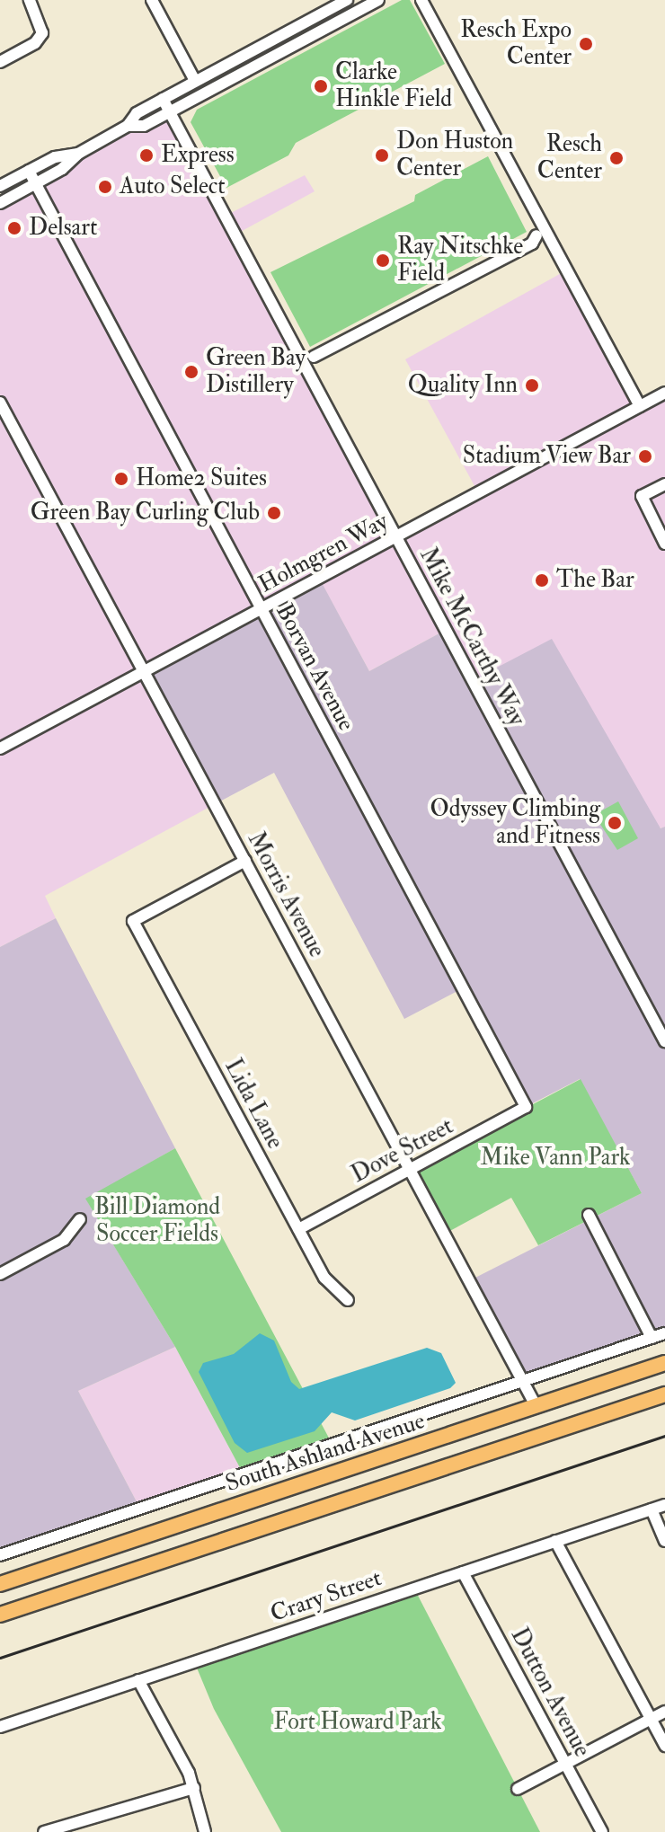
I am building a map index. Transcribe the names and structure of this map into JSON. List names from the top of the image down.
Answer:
{
  "streets": {
    "main road": ["South Ashland Avenue"],
    "street": [
      "Holmgren Way",
      "Mike McCarthy Way",
      "Borvan Avenue",
      "Morris Avenue",
      "Lida Lane",
      "Dove Street",
      "Crary Street",
      "Dutton Avenue"
    ]
  },
  "crossings": [
    ["Holmgren Way", "Mike McCarthy Way"],
    ["Holmgren Way", "Borvan Avenue"],
    ["Holmgren Way", "Morris Avenue"],
    ["Borvan Avenue", "Dove Street"],
    ["Morris Avenue", "Lida Lane"],
    ["Morris Avenue", "Dove Street"],
    ["Morris Avenue", "South Ashland Avenue"],
    ["Lida Lane", "Dove Street"],
    ["Crary Street", "Dutton Avenue"]
  ],
  "parks": ["Mike Vann Park", "Bill Diamond Soccer Fields", "Fort Howard Park"],
  "places": [
    "Resch Expo Center",
    "Clarke Hinkle Field",
    "Express",
    "Don Huston Center",
    "Resch Center",
    "Auto Select",
    "Delsart",
    "Ray Nitschke Field",
    "Green Bay Distillery",
    "Quality Inn",
    "Stadium View Bar",
    "Home2 Suites",
    "Green Bay Curling Club",
    "The Bar",
    "Odyssey Climbing and Fitness"
  ]
}
